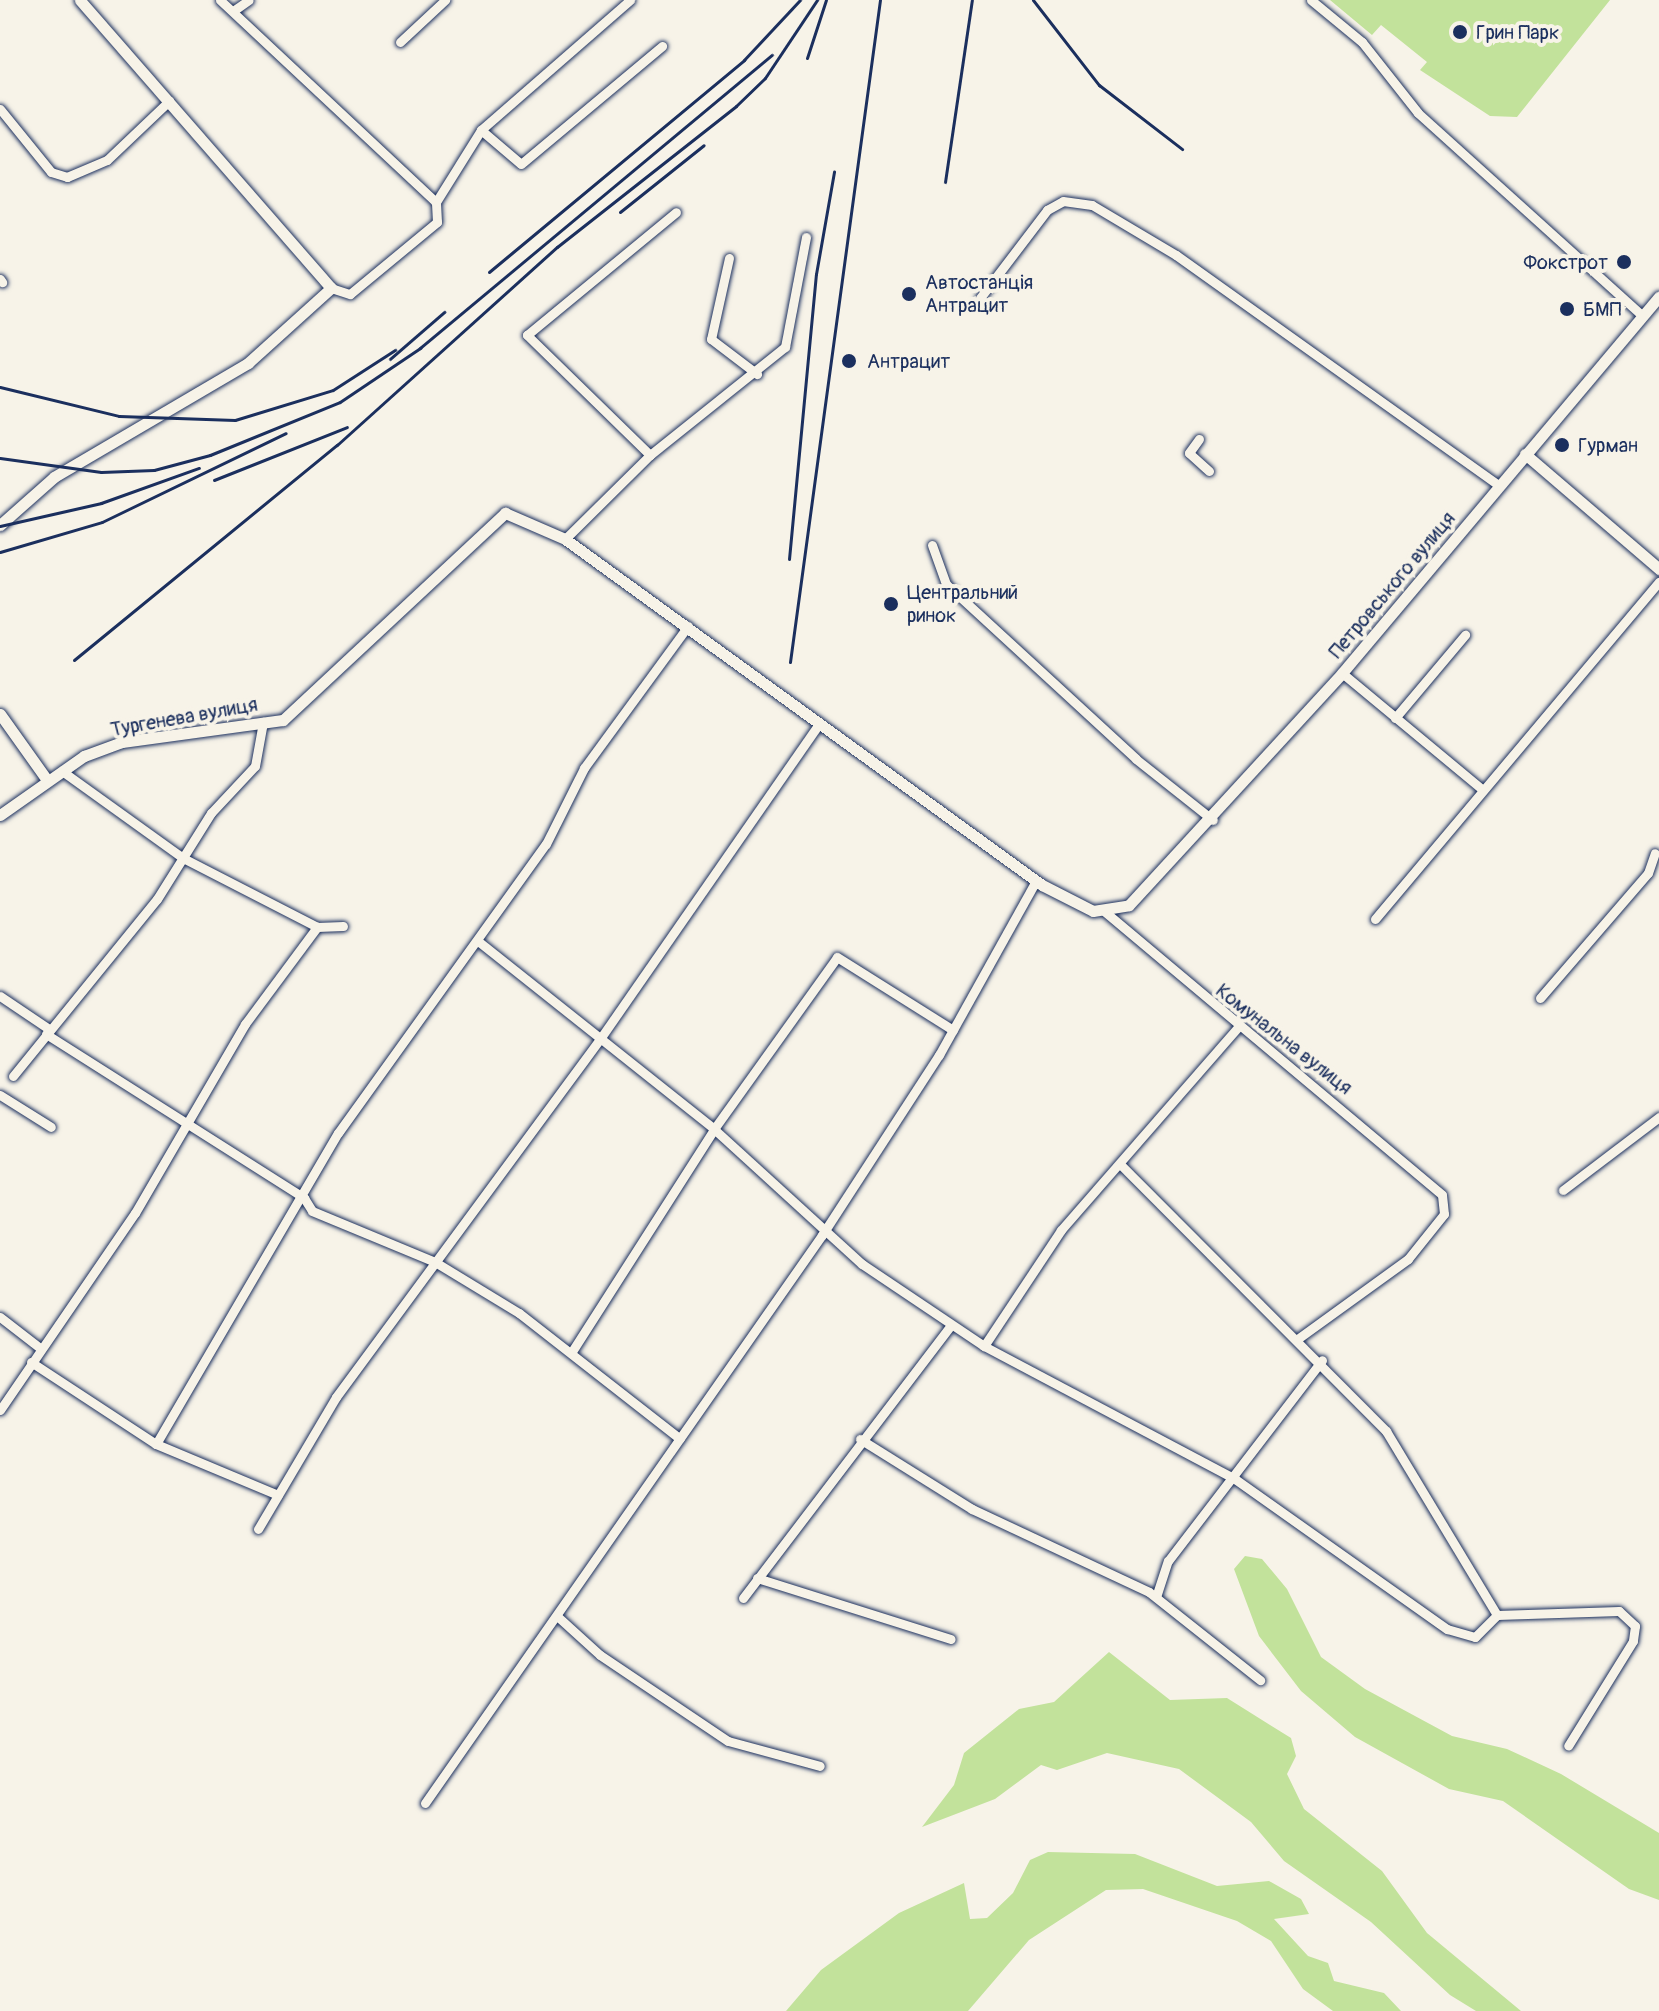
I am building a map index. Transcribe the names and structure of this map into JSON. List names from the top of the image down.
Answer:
{
  "streets": {
    "street": ["Петровського вулиця", "Тургенева вулиця", "Комунальна вулиця"]
  },
  "crossings": [
    ["Петровського вулиця", "Комунальна вулиця"]
  ],
  "places": [
    "Грин Парк",
    "Фокстрот",
    "Автостанція Антрацит",
    "БМП",
    "Антрацит",
    "Гурман",
    "Центральний ринок"
  ]
}
